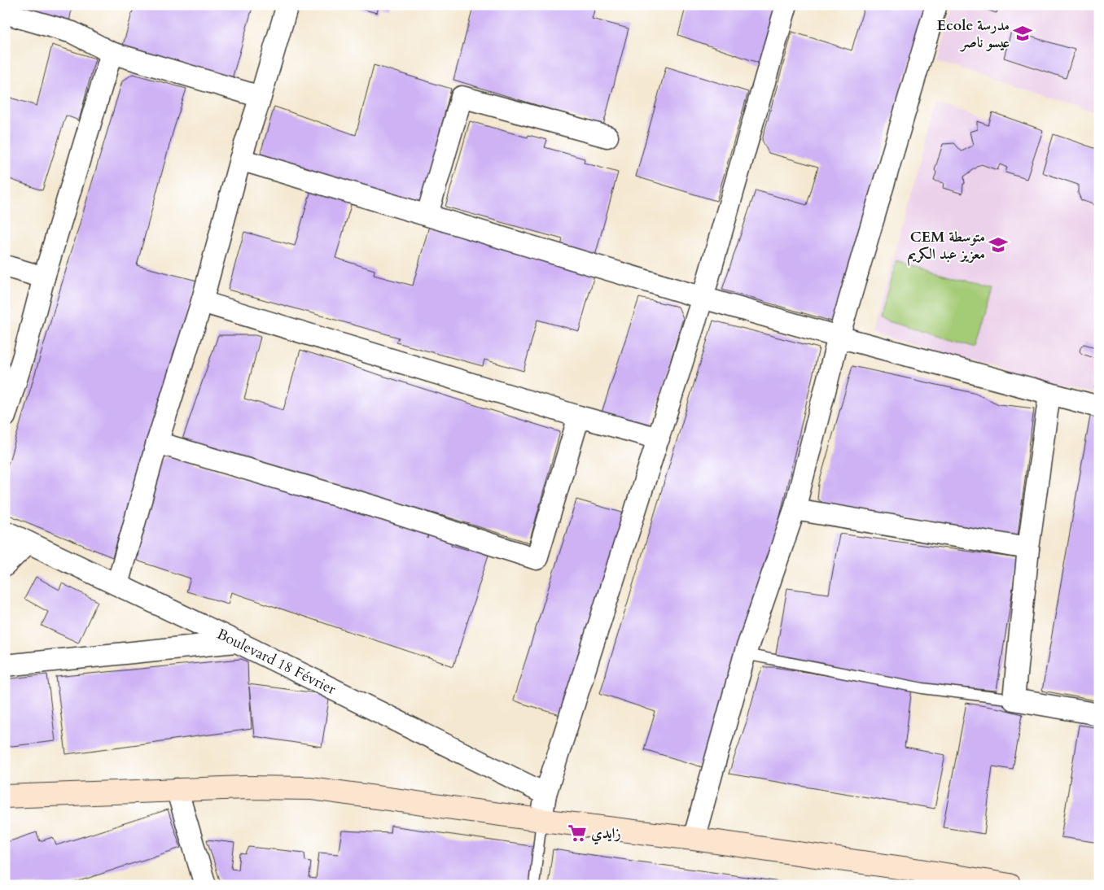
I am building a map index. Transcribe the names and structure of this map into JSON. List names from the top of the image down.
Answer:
{
  "streets": {
    "street": ["Boulevard 18 Février"]
  },
  "places": {
    "school or university": ["Ecole مدرسة عيسو ناصر", "CEM متوسطة معزيز عبد الكريم"],
    "supermarket": ["زايدي"]
  }
}
